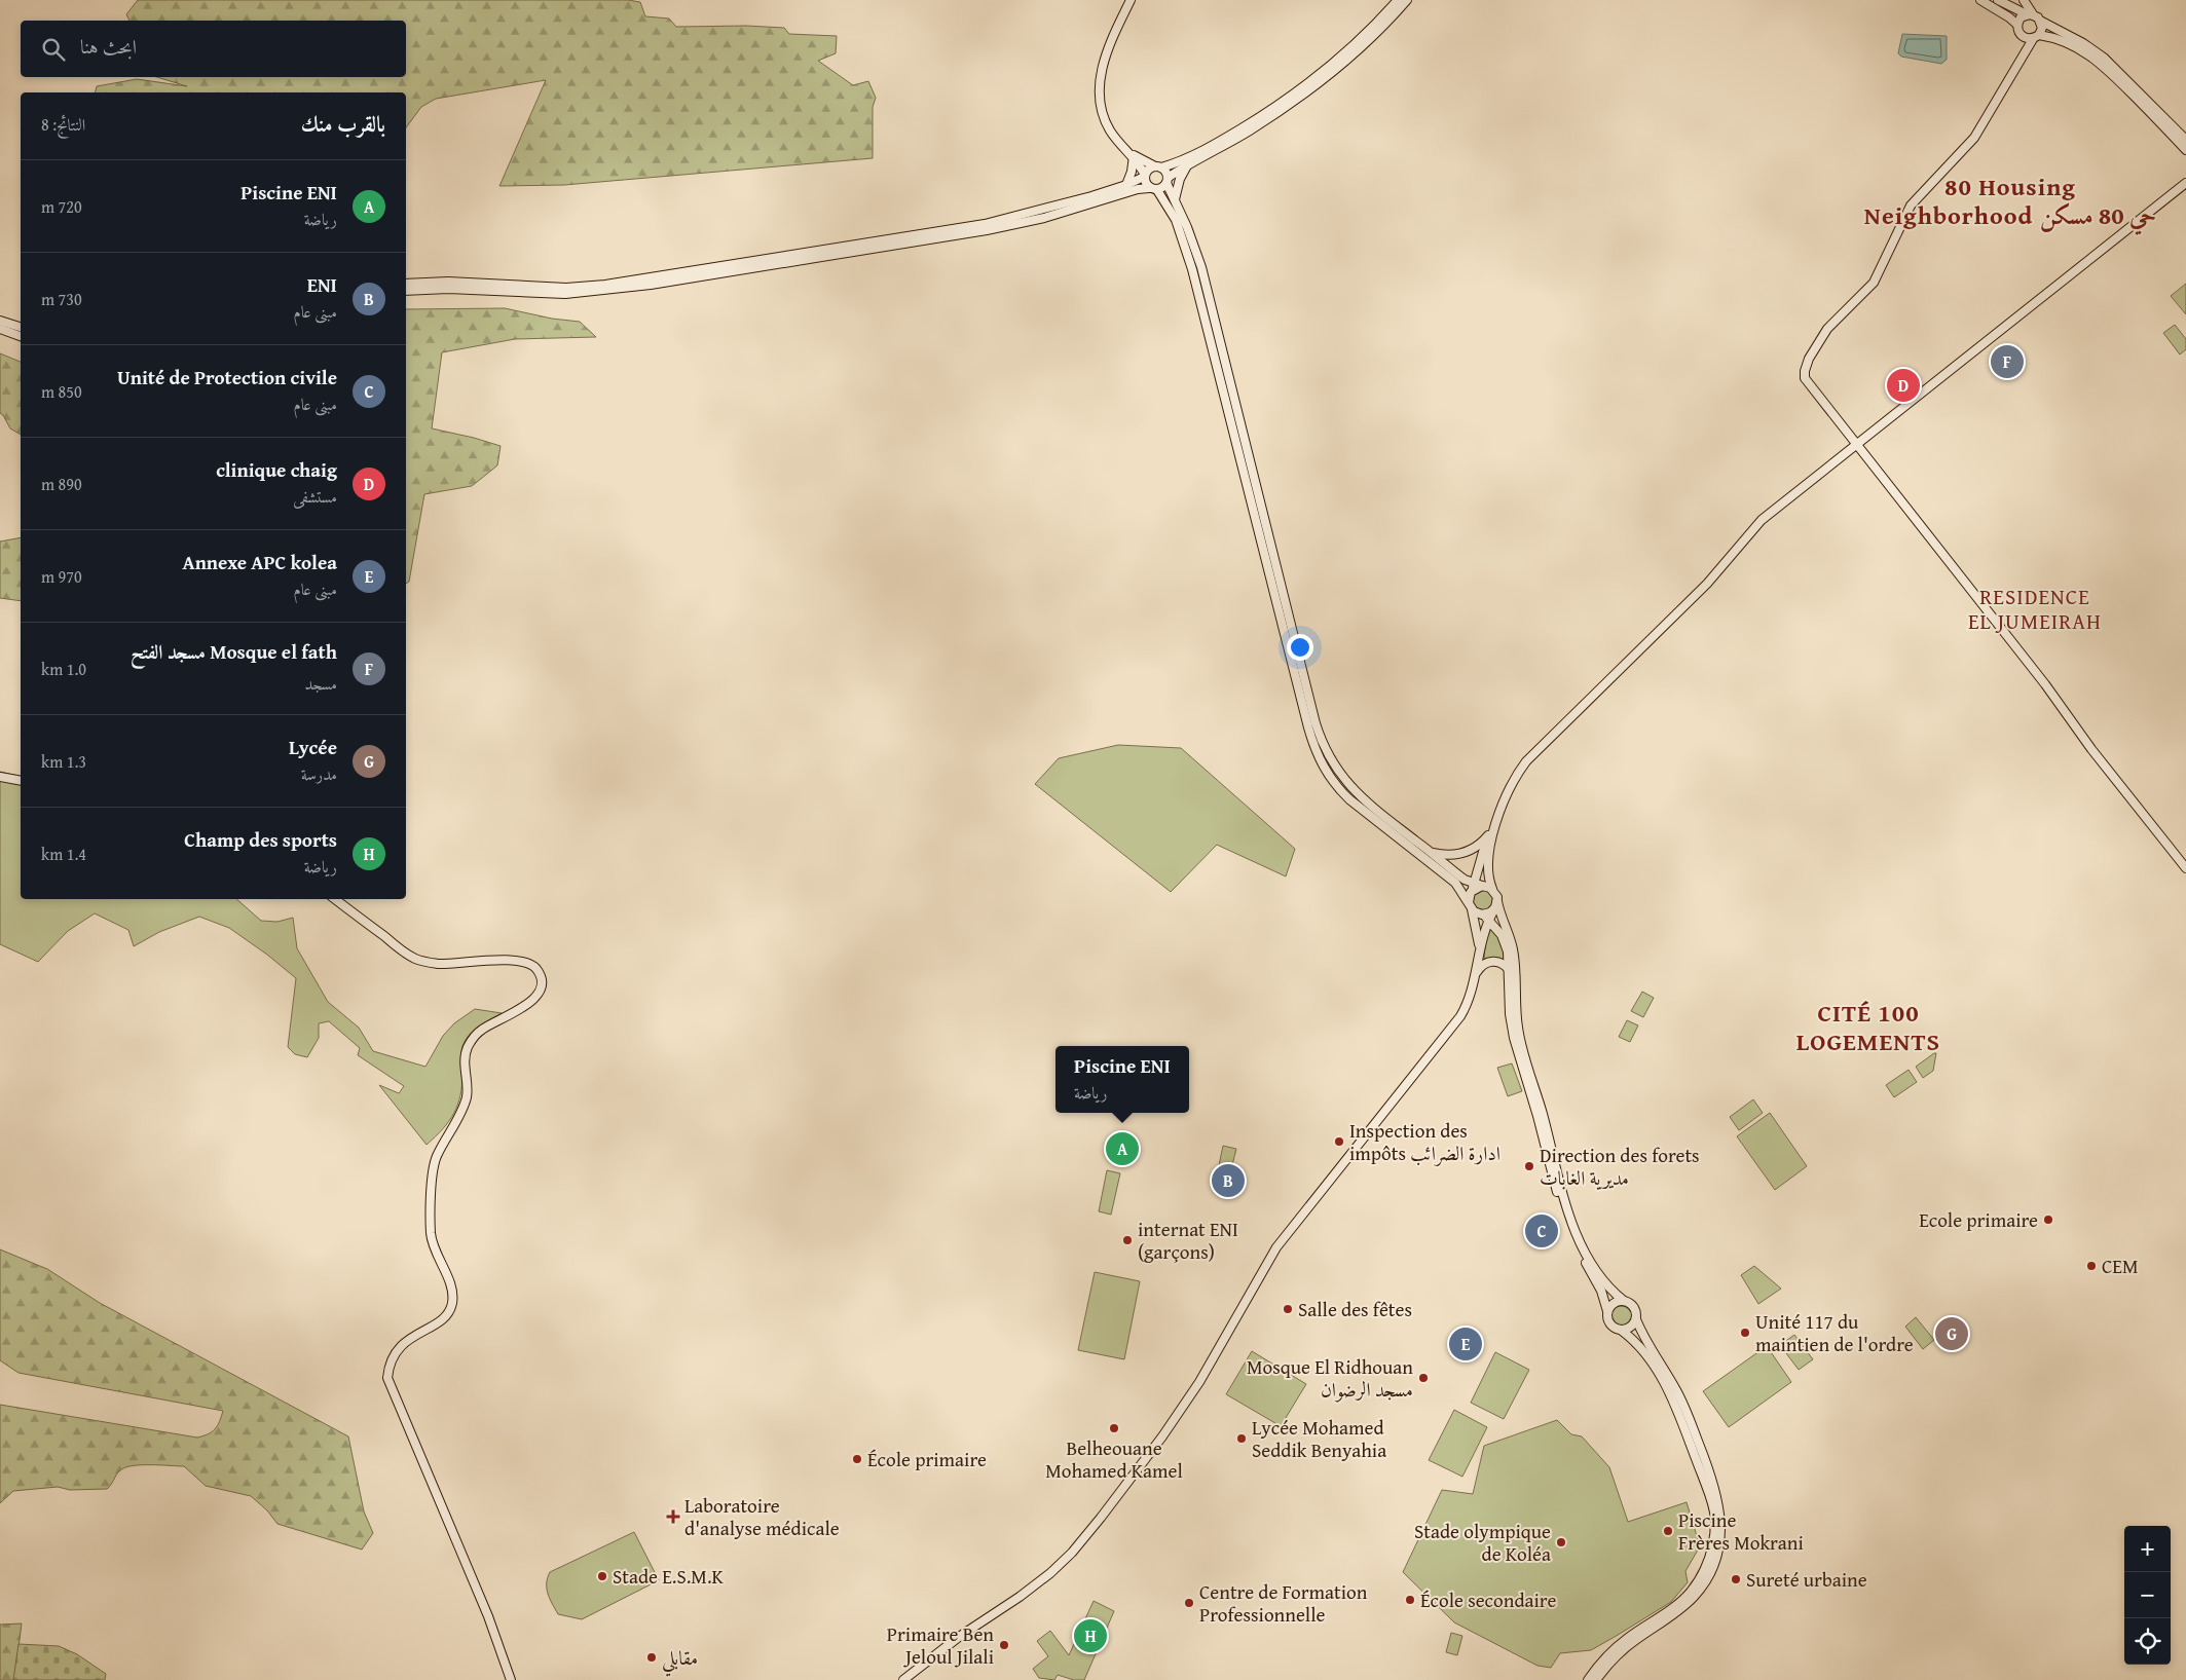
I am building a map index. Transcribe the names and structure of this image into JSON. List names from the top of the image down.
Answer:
{
  "districts": ["80 Housing Neighborhood حي 80 مسكن", "RESIDENCE EL JUMEIRAH", "CITÉ 100 LOGEMENTS"],
  "places": {
    "other": [
      "Inspection des impôts ادارة الضرائب",
      "Direction des forets مديرية الغابات",
      "Ecole primaire",
      "internat ENI (garçons)",
      "CEM",
      "Salle des fêtes",
      "Unité 117 du maintien de l'ordre",
      "Mosque El Ridhouan مسجد الرضوان",
      "Belheouane Mohamed Kamel",
      "Lycée Mohamed Seddik Benyahia",
      "École primaire",
      "Piscine Frères Mokrani",
      "Stade olympique de Koléa",
      "Stade E.S.M.K",
      "Sureté urbaine",
      "École secondaire",
      "Centre de Formation Professionnelle",
      "Primaire Ben Jeloul Jilali",
      "مقابلي"
    ],
    "health": ["Laboratoire d'analyse médicale"]
  },
  "page": {
    "search": "ابحث هنا",
    "heading": ["بالقرب منك", "النتائج: 8"],
    "list": [
      {
        "mark": "A",
        "name": "Piscine ENI",
        "note": "رياضة",
        "value": "720 m"
      },
      {
        "mark": "B",
        "name": "ENI",
        "note": "مبنى عام",
        "value": "730 m"
      },
      {
        "mark": "C",
        "name": "Unité de Protection civile",
        "note": "مبنى عام",
        "value": "850 m"
      },
      {
        "mark": "D",
        "name": "clinique chaig",
        "note": "مستشفى",
        "value": "890 m"
      },
      {
        "mark": "E",
        "name": "Annexe APC kolea",
        "note": "مبنى عام",
        "value": "970 m"
      },
      {
        "mark": "F",
        "name": "Mosque el fath مسجد الفتح",
        "note": "مسجد",
        "value": "1.0 km"
      },
      {
        "mark": "G",
        "name": "Lycée",
        "note": "مدرسة",
        "value": "1.3 km"
      },
      {
        "mark": "H",
        "name": "Champ des sports",
        "note": "رياضة",
        "value": "1.4 km"
      }
    ],
    "pins": [
      "F",
      "D",
      "A",
      "B",
      "C",
      "G",
      "E",
      "H"
    ],
    "popup": ["Piscine ENI", "رياضة"],
    "map_buttons": ["+", "−"]
  }
}
